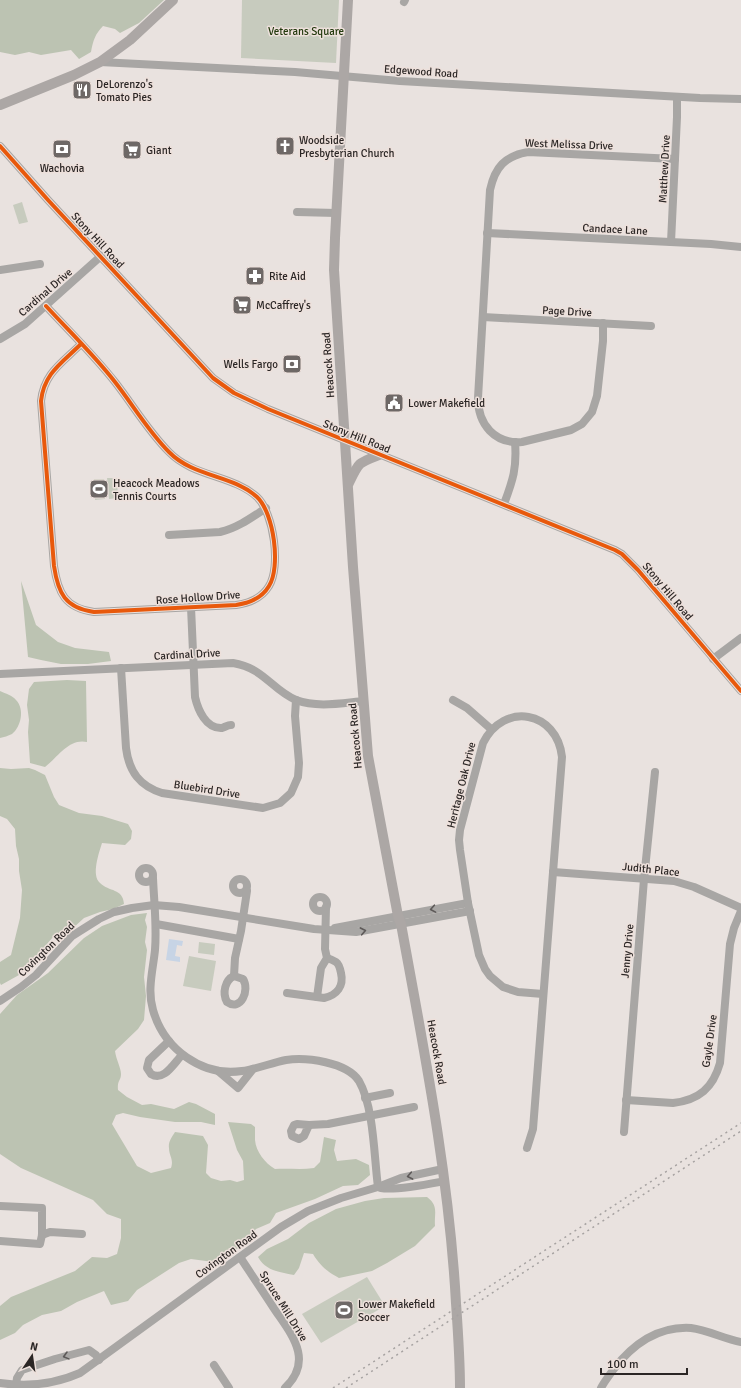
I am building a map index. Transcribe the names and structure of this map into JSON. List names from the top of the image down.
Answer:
{
  "streets": {
    "main road": ["Heacock Road"],
    "street": [
      "Edgewood Road",
      "West Melissa Drive",
      "Matthew Drive",
      "Candace Lane",
      "Stony Hill Road",
      "Cardinal Drive",
      "Page Drive",
      "Rose Hollow Drive",
      "Heritage Oak Drive",
      "Bluebird Drive",
      "Judith Place",
      "Covington Road",
      "Jenny Drive",
      "Gayle Drive",
      "Spruce Mill Drive"
    ]
  },
  "crossings": [
    ["Edgewood Road", "Matthew Drive"],
    ["Edgewood Road", "Heacock Road"],
    ["West Melissa Drive", "Matthew Drive"],
    ["West Melissa Drive", "Candace Lane"],
    ["West Melissa Drive", "Page Drive"],
    ["Matthew Drive", "Candace Lane"],
    ["Stony Hill Road", "Cardinal Drive"],
    ["Stony Hill Road", "Heacock Road"],
    ["Cardinal Drive", "Heacock Road"],
    ["Cardinal Drive", "Rose Hollow Drive"],
    ["Cardinal Drive", "Bluebird Drive"],
    ["Heacock Road", "Covington Road"],
    ["Heritage Oak Drive", "Judith Place"],
    ["Heritage Oak Drive", "Covington Road"],
    ["Judith Place", "Jenny Drive"],
    ["Judith Place", "Gayle Drive"],
    ["Covington Road", "Spruce Mill Drive"],
    ["Jenny Drive", "Gayle Drive"]
  ],
  "parks": ["Veterans Square"],
  "places": {
    "restaurant": ["DeLorenzo's Tomato Pies"],
    "church": ["Woodside Presbyterian Church"],
    "bank": ["Wachovia", "Wells Fargo"],
    "supermarket": ["Giant", "McCaffrey's"],
    "pharmacy": ["Rite Aid"],
    "public building": ["Lower Makefield"],
    "sports": ["Heacock Meadows Tennis Courts", "Lower Makefield Soccer"]
  },
  "scale_bar": "100 m",
  "north": "top"
}
